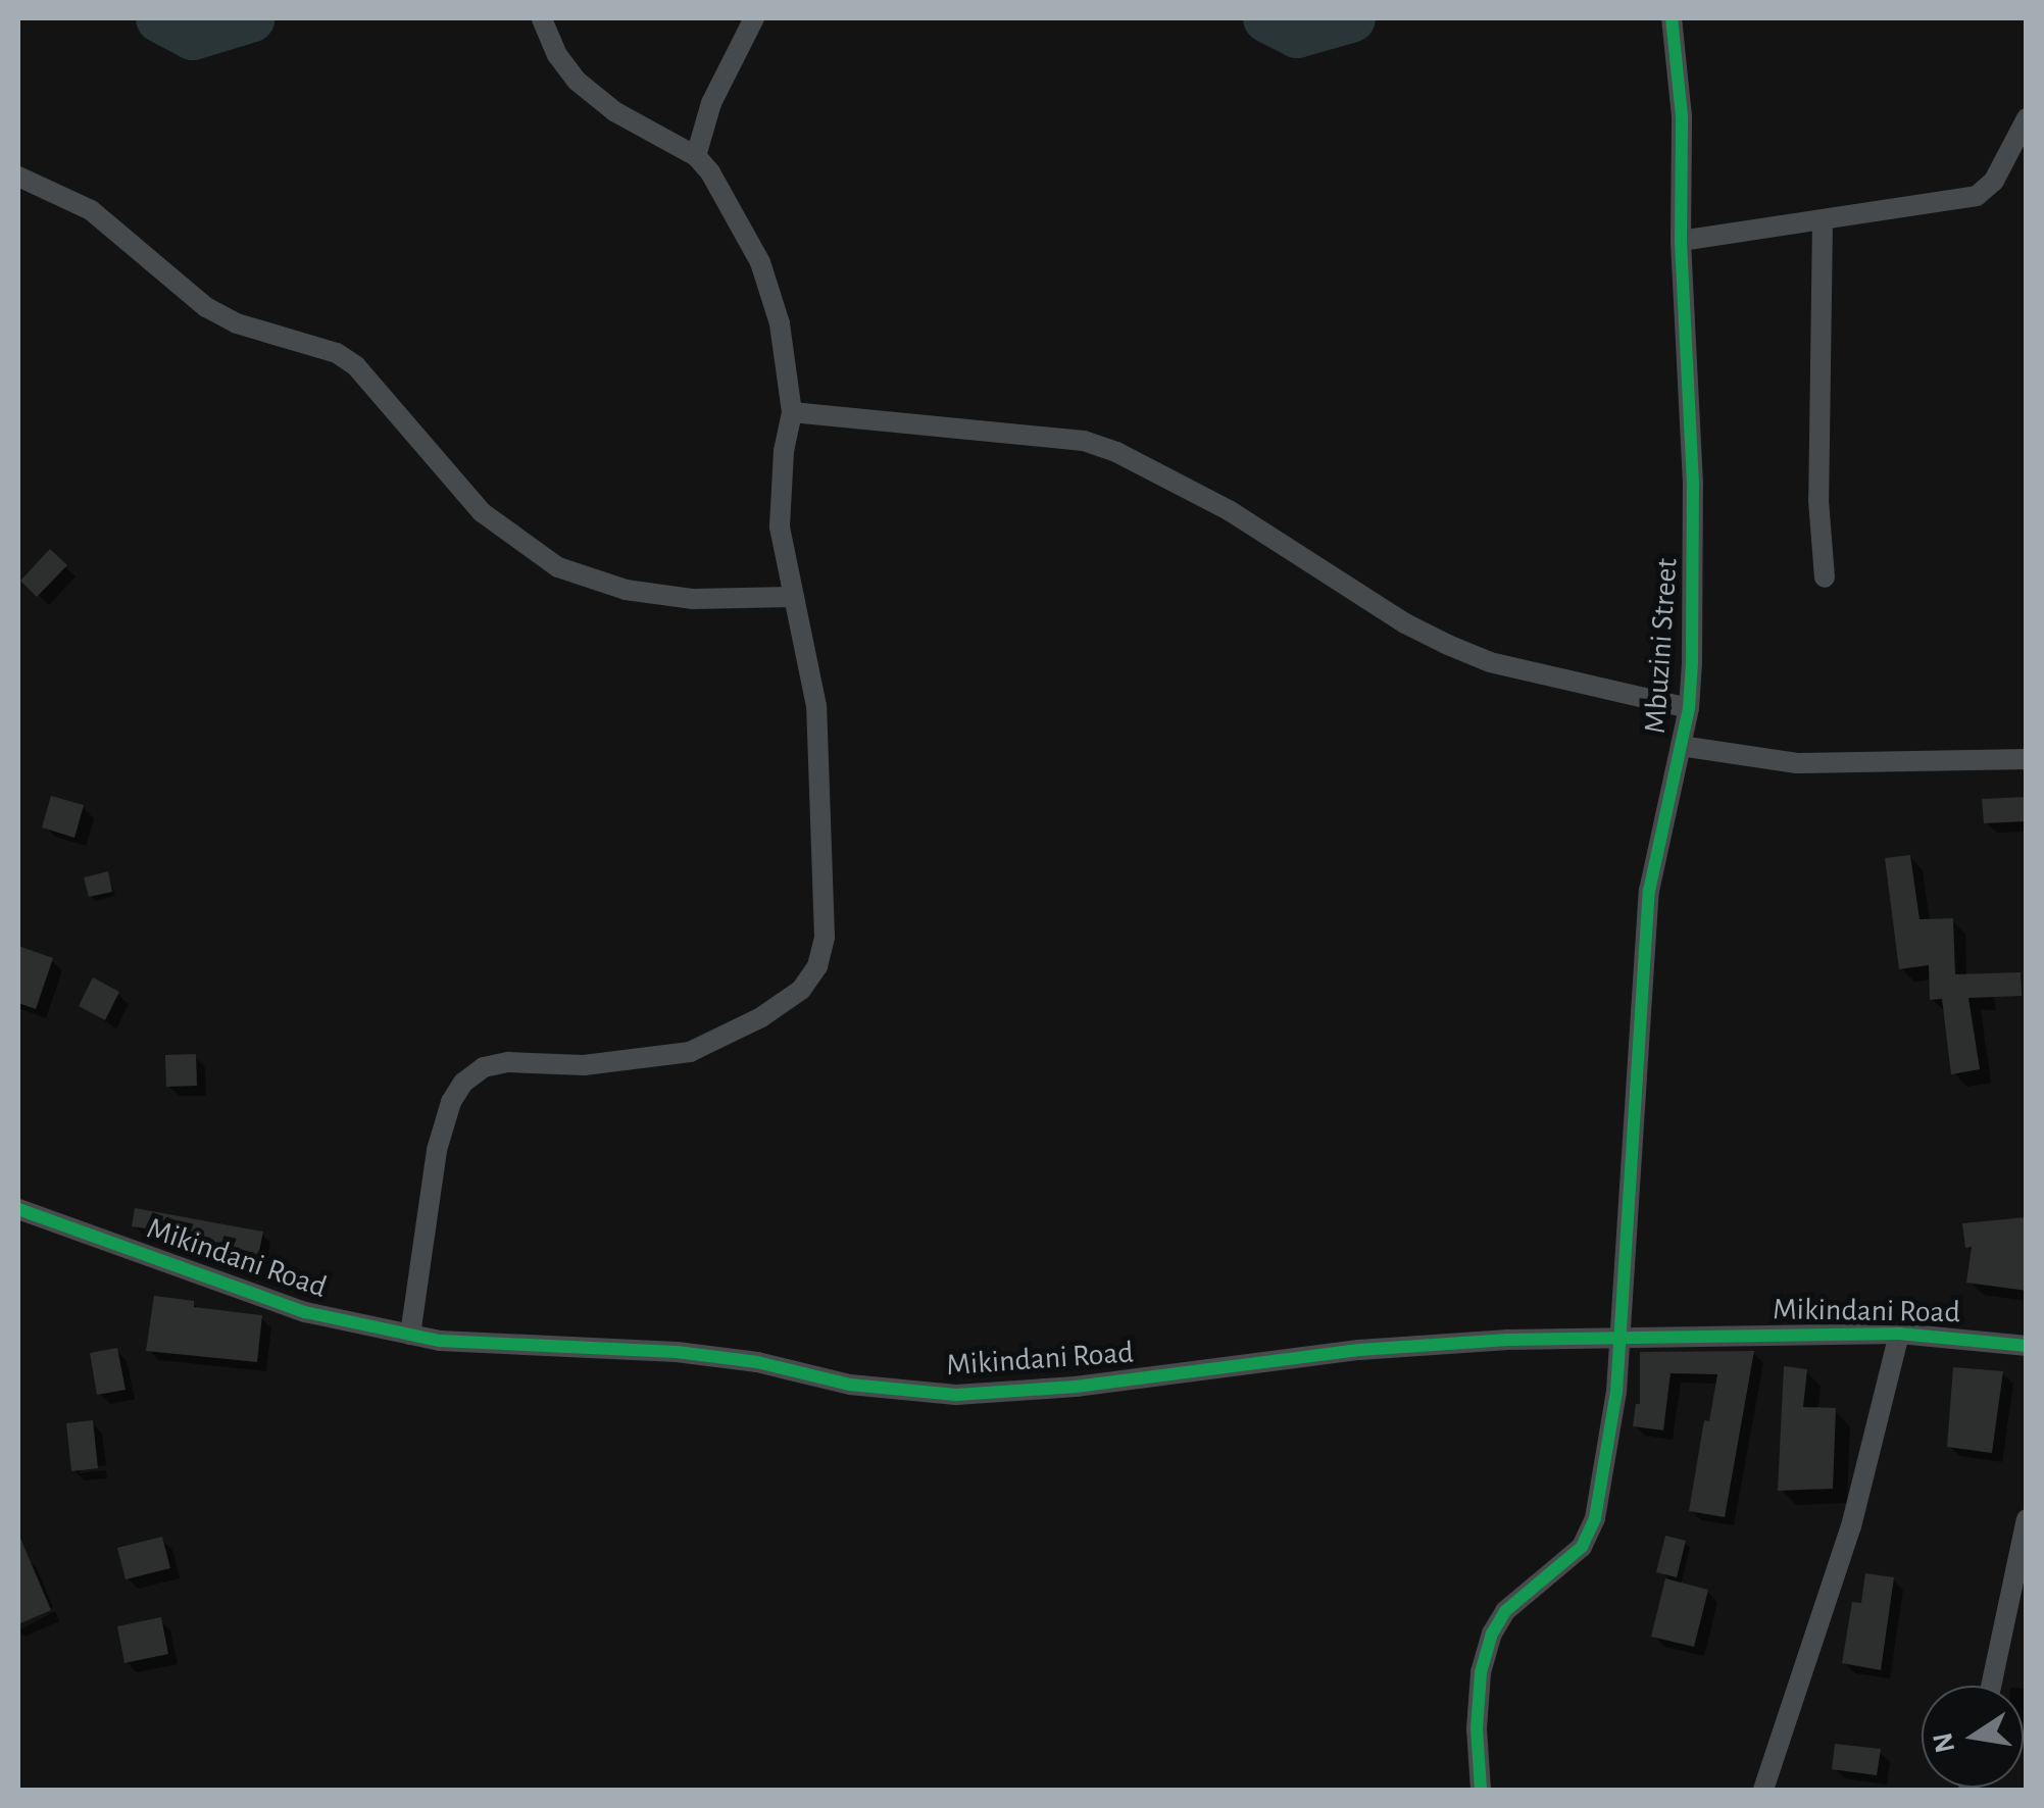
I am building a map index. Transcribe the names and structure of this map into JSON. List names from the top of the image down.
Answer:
{
  "streets": {
    "street": ["Mbuzini Street", "Mikindani Road"]
  },
  "crossings": [
    ["Mbuzini Street", "Mikindani Road"]
  ],
  "north": "left"
}
